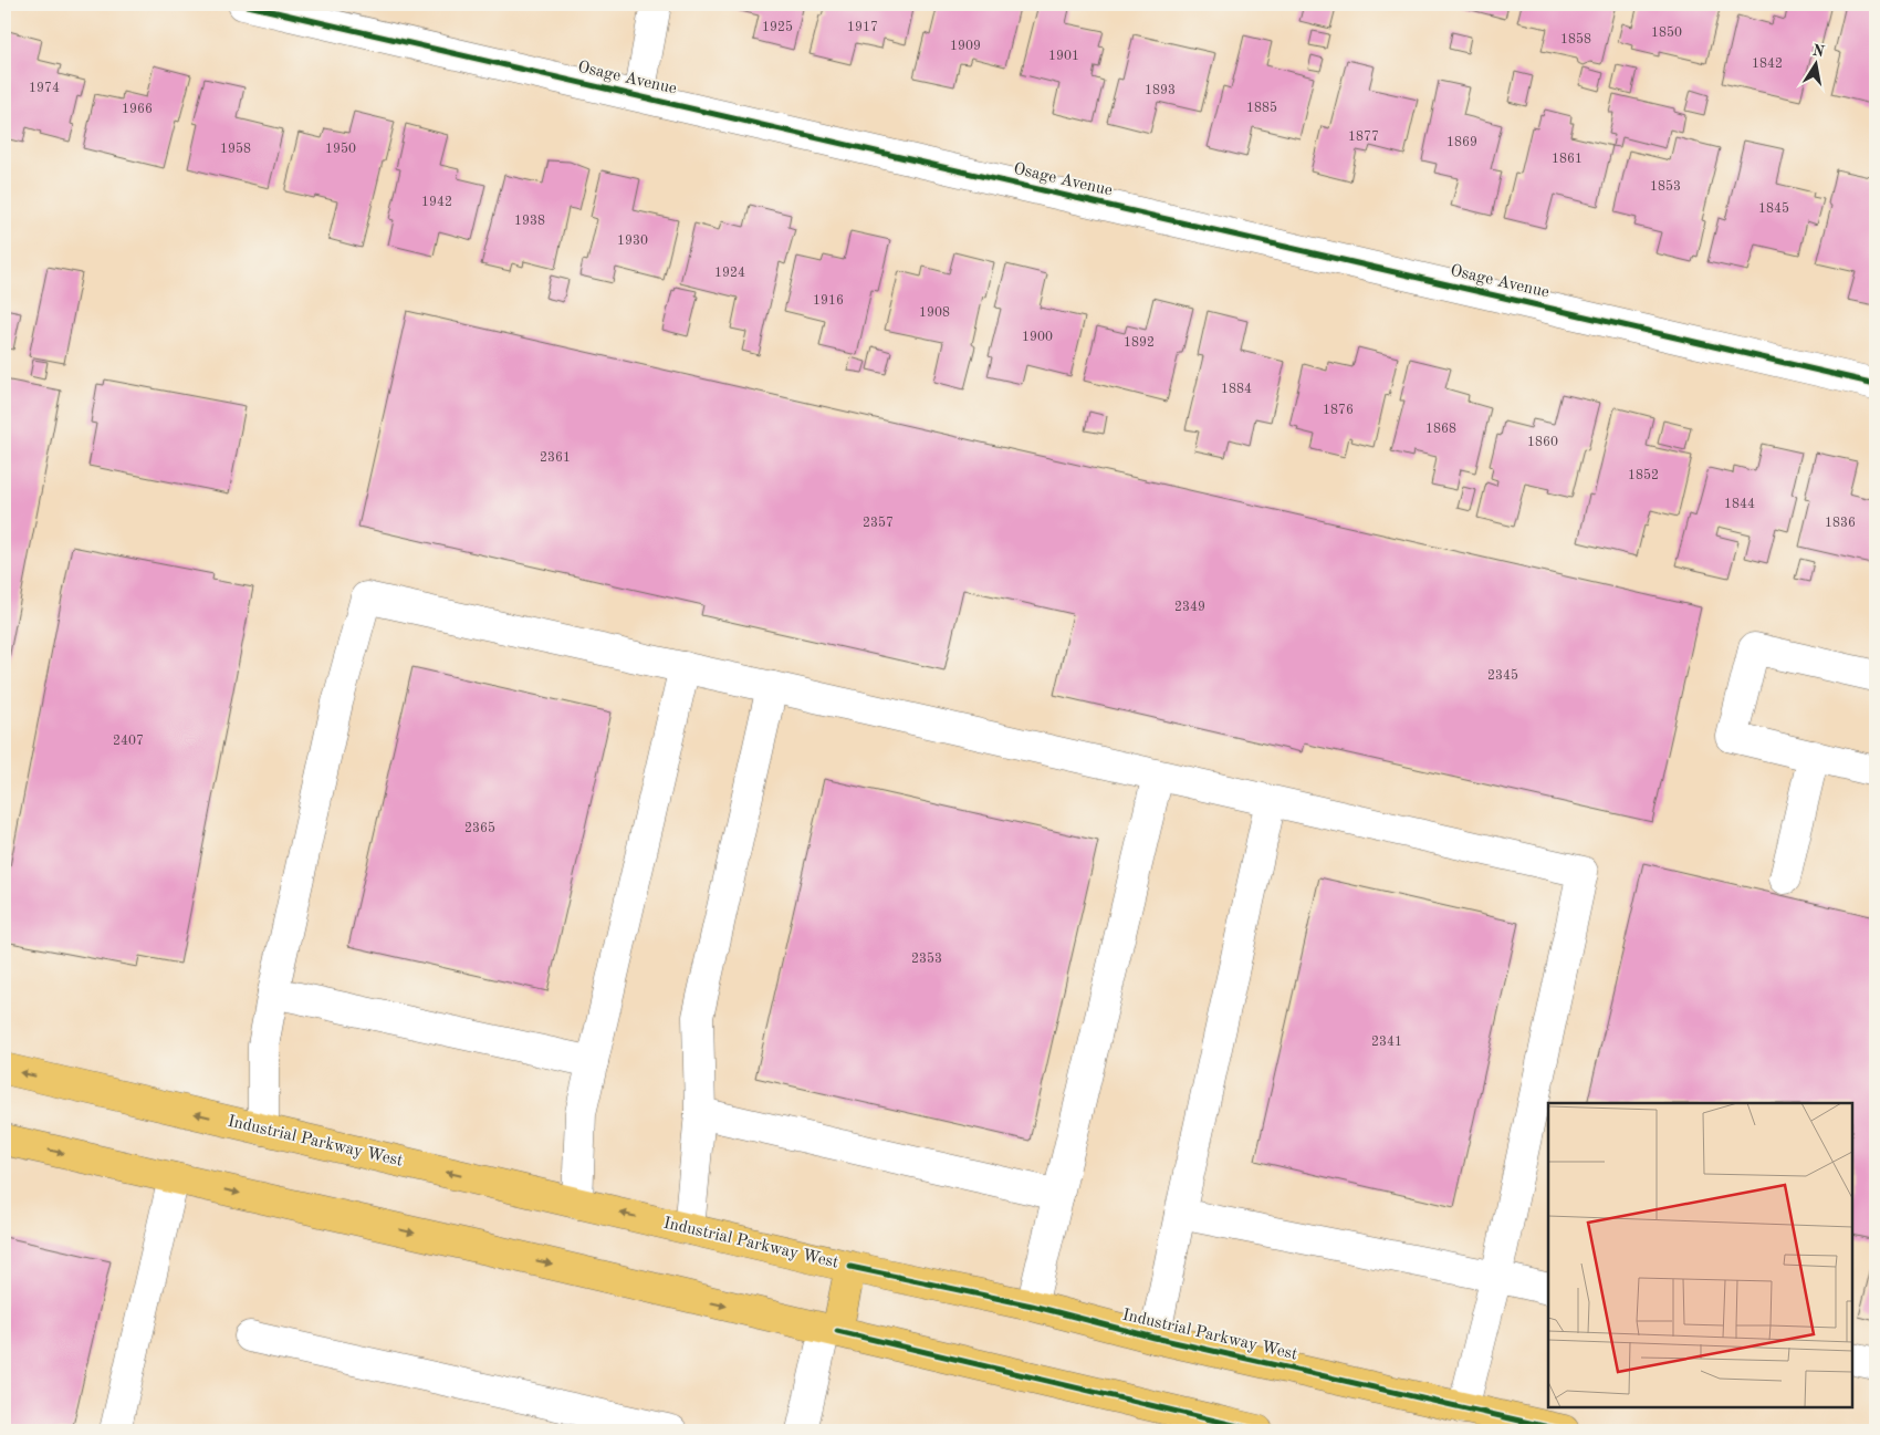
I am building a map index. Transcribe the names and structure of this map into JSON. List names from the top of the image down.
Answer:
{
  "streets": {
    "main road": ["Industrial Parkway West"],
    "street": ["Osage Avenue"]
  },
  "house_numbers": [
    "1925",
    "1917",
    "1850",
    "1858",
    "1909",
    "1901",
    "1842",
    "1974",
    "1893",
    "1885",
    "1966",
    "1877",
    "1869",
    "1958",
    "1950",
    "1861",
    "1853",
    "1942",
    "1845",
    "1938",
    "1930",
    "1924",
    "1916",
    "1908",
    "1900",
    "1892",
    "1884",
    "1876",
    "1868",
    "1860",
    "2361",
    "1852",
    "1844",
    "2357",
    "1836",
    "2349",
    "2345",
    "2407",
    "2365",
    "2353",
    "2341"
  ],
  "north": "top"
}
